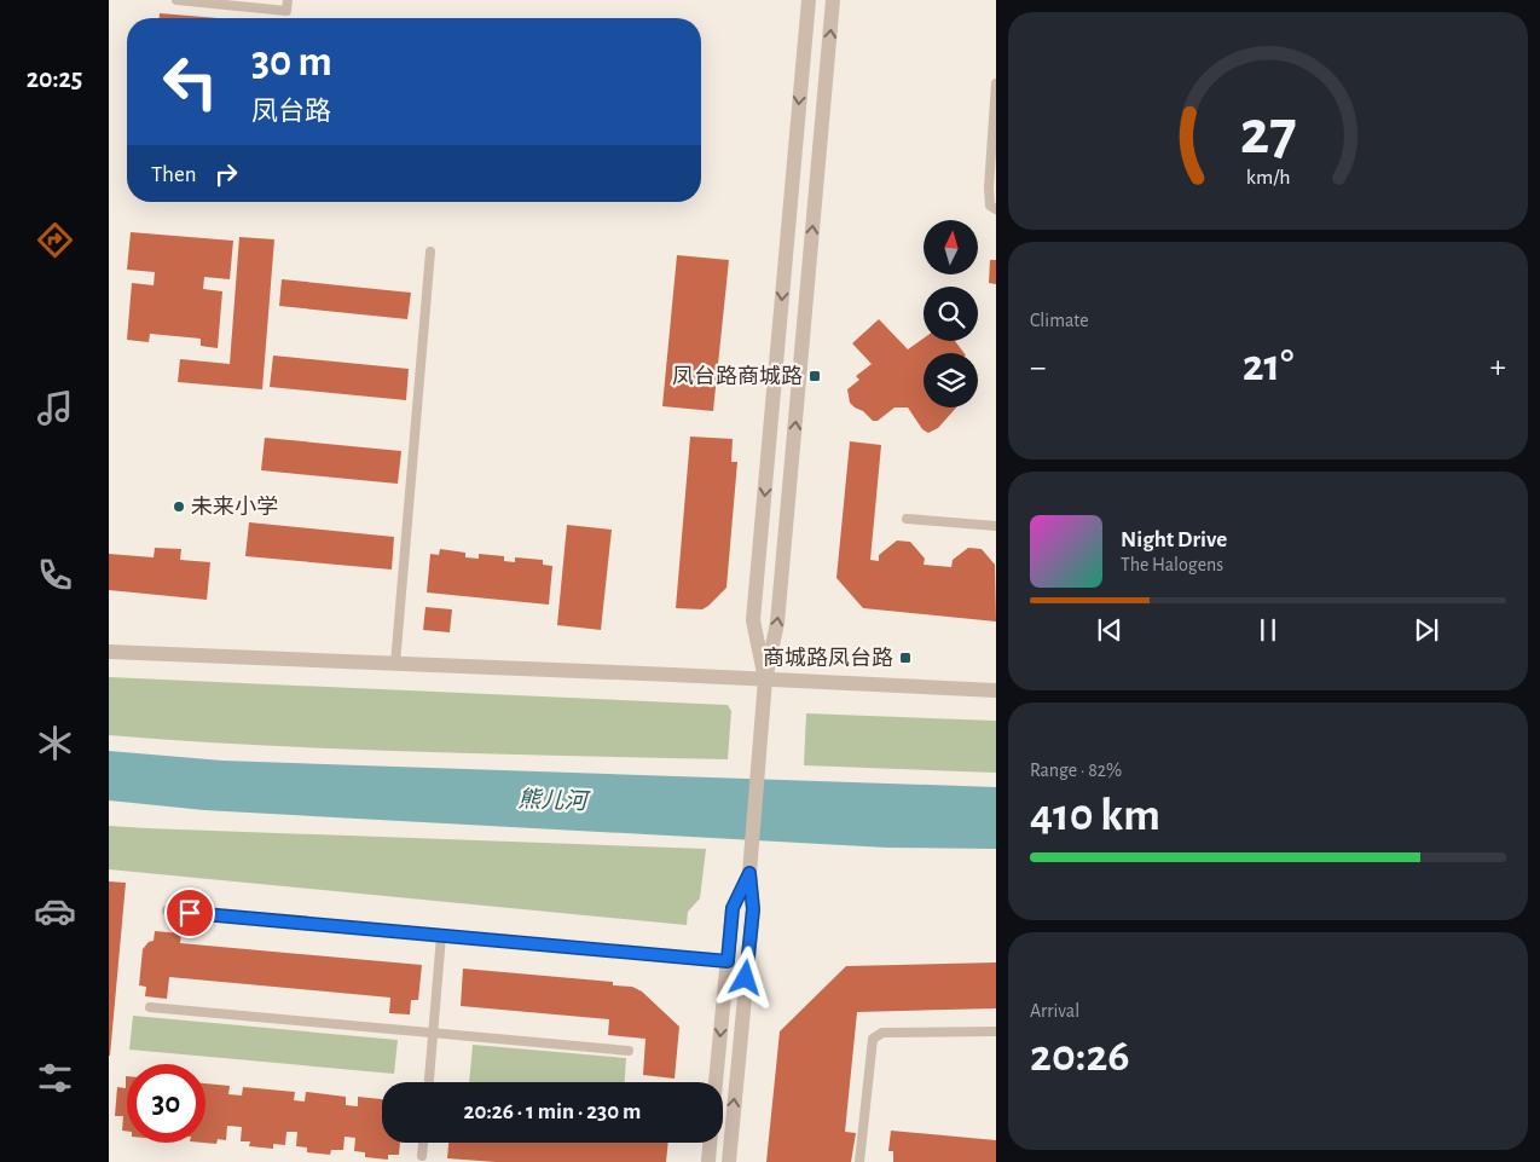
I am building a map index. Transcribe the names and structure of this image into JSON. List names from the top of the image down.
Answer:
{
  "water": ["熊儿河"],
  "places": {
    "transit": ["凤台路商城路", "商城路凤台路"],
    "other": ["未来小学"]
  },
  "north": "top",
  "page": {
    "tabs": "20:25",
    "turn": ["30 m", "凤台路"],
    "then": "Then",
    "tile": [
      "Climate",
      ["Range · 82%", "410 km"],
      ["Arrival", "20:26"]
    ],
    "heat": ["−", "21°", "+"],
    "song": ["Night Drive", "The Halogens"],
    "limit": "30",
    "trip": "20:26 · 1 min · 230 m",
    "gauge": ["27", "km/h"]
  }
}
